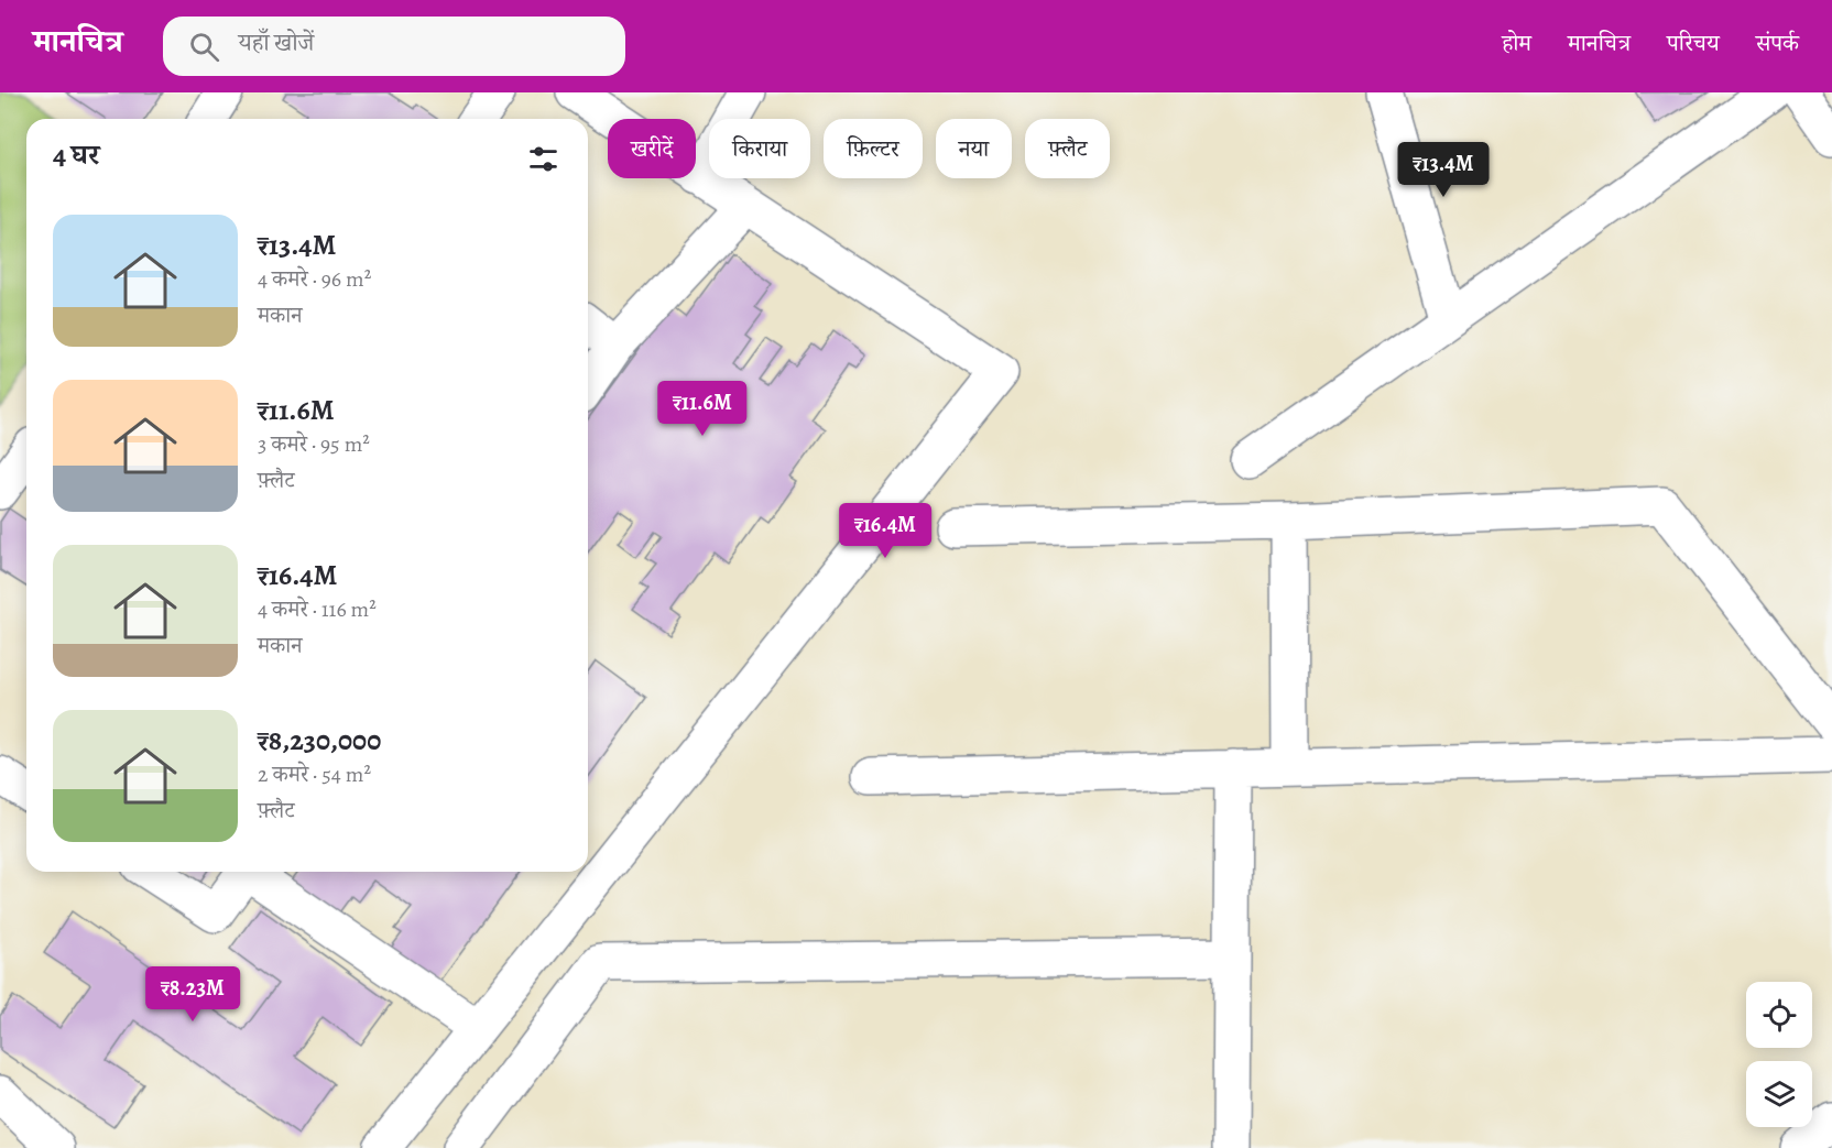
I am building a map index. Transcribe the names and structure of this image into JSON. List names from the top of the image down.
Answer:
{
  "page": {
    "header": "मानचित्र",
    "search": "यहाँ खोजें",
    "nav": [
      "होम",
      "मानचित्र",
      "परिचय",
      "संपर्क"
    ],
    "chip": [
      "खरीदें",
      "किराया",
      "फ़िल्टर",
      "नया",
      "फ़्लैट"
    ],
    "heading": "4 घर",
    "price": [
      "₹13.4M",
      "₹11.6M",
      "₹16.4M",
      "₹8.23M"
    ],
    "list": [
      {
        "name": "₹13.4M",
        "note": "4 कमरे · 96 m² · मकान"
      },
      {
        "name": "₹11.6M",
        "note": "3 कमरे · 95 m² · फ़्लैट"
      },
      {
        "name": "₹16.4M",
        "note": "4 कमरे · 116 m² · मकान"
      },
      {
        "name": "₹8,230,000",
        "note": "2 कमरे · 54 m² · फ़्लैट"
      }
    ]
  }
}
